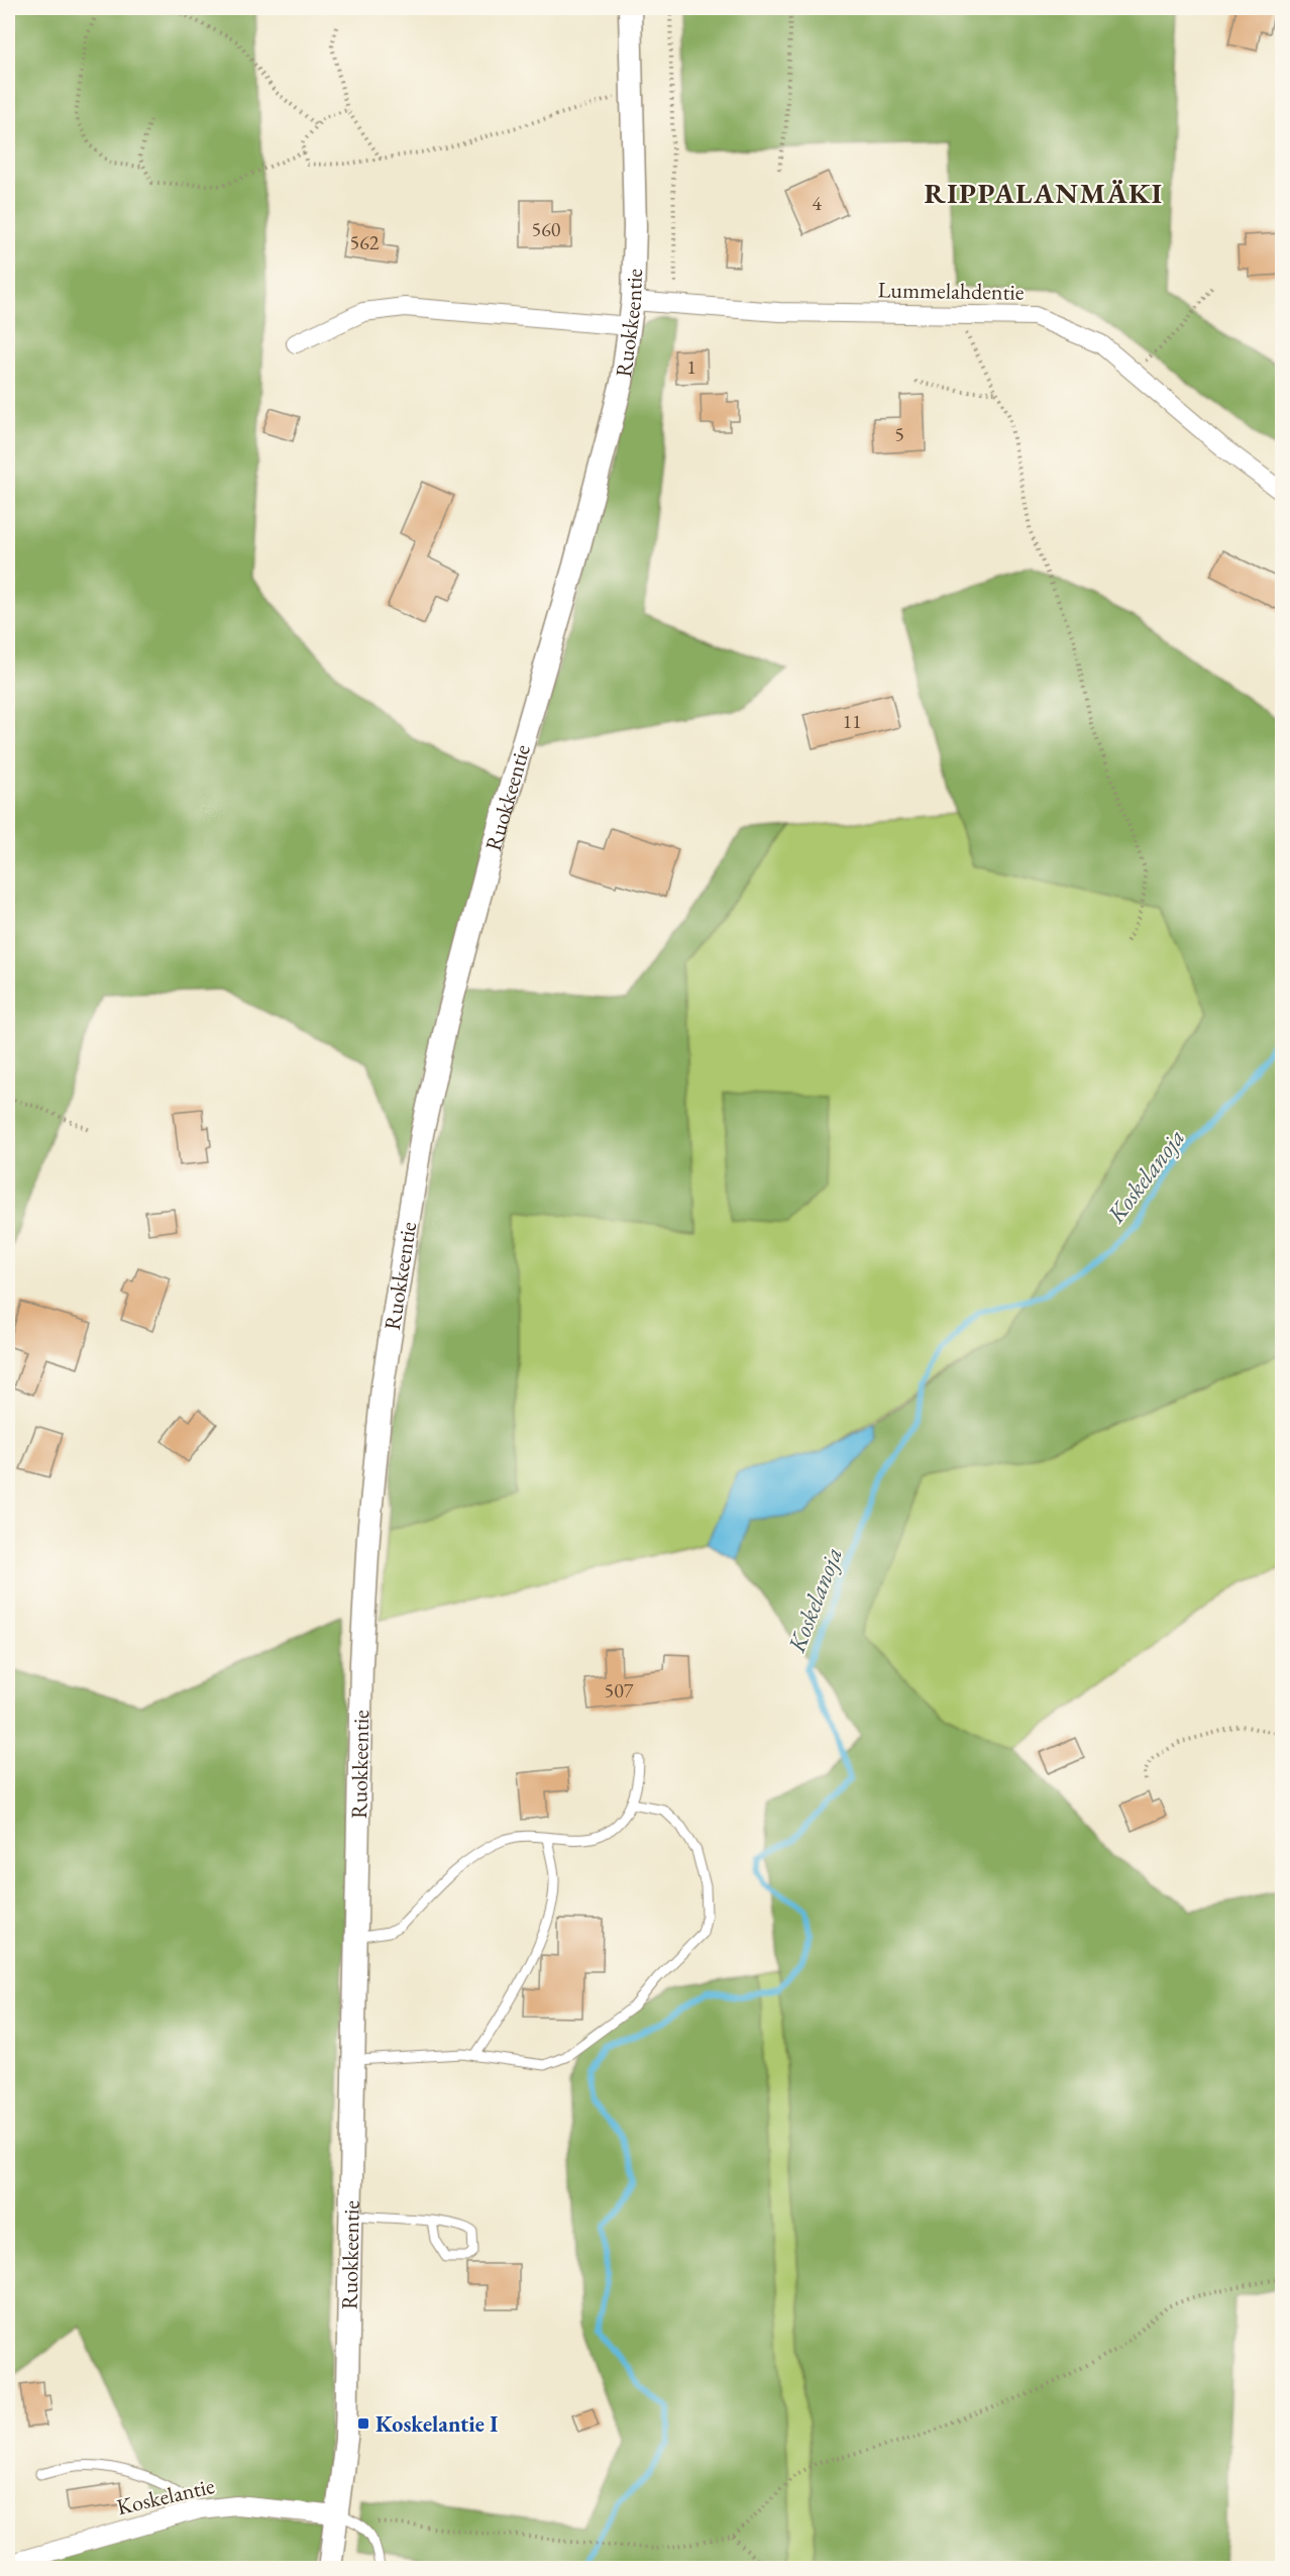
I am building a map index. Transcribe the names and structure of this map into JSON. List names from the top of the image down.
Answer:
{
  "streets": {
    "street": ["Lummelahdentie", "Ruokkeentie", "Koskelantie"]
  },
  "crossings": [
    ["Lummelahdentie", "Ruokkeentie"],
    ["Ruokkeentie", "Koskelantie"]
  ],
  "districts": ["RIPPALANMÄKI"],
  "water": ["Koskelanoja"],
  "places": {
    "transit": ["Koskelantie I"]
  },
  "house_numbers": [
    "4",
    "560",
    "562",
    "1",
    "5",
    "11",
    "507"
  ]
}
